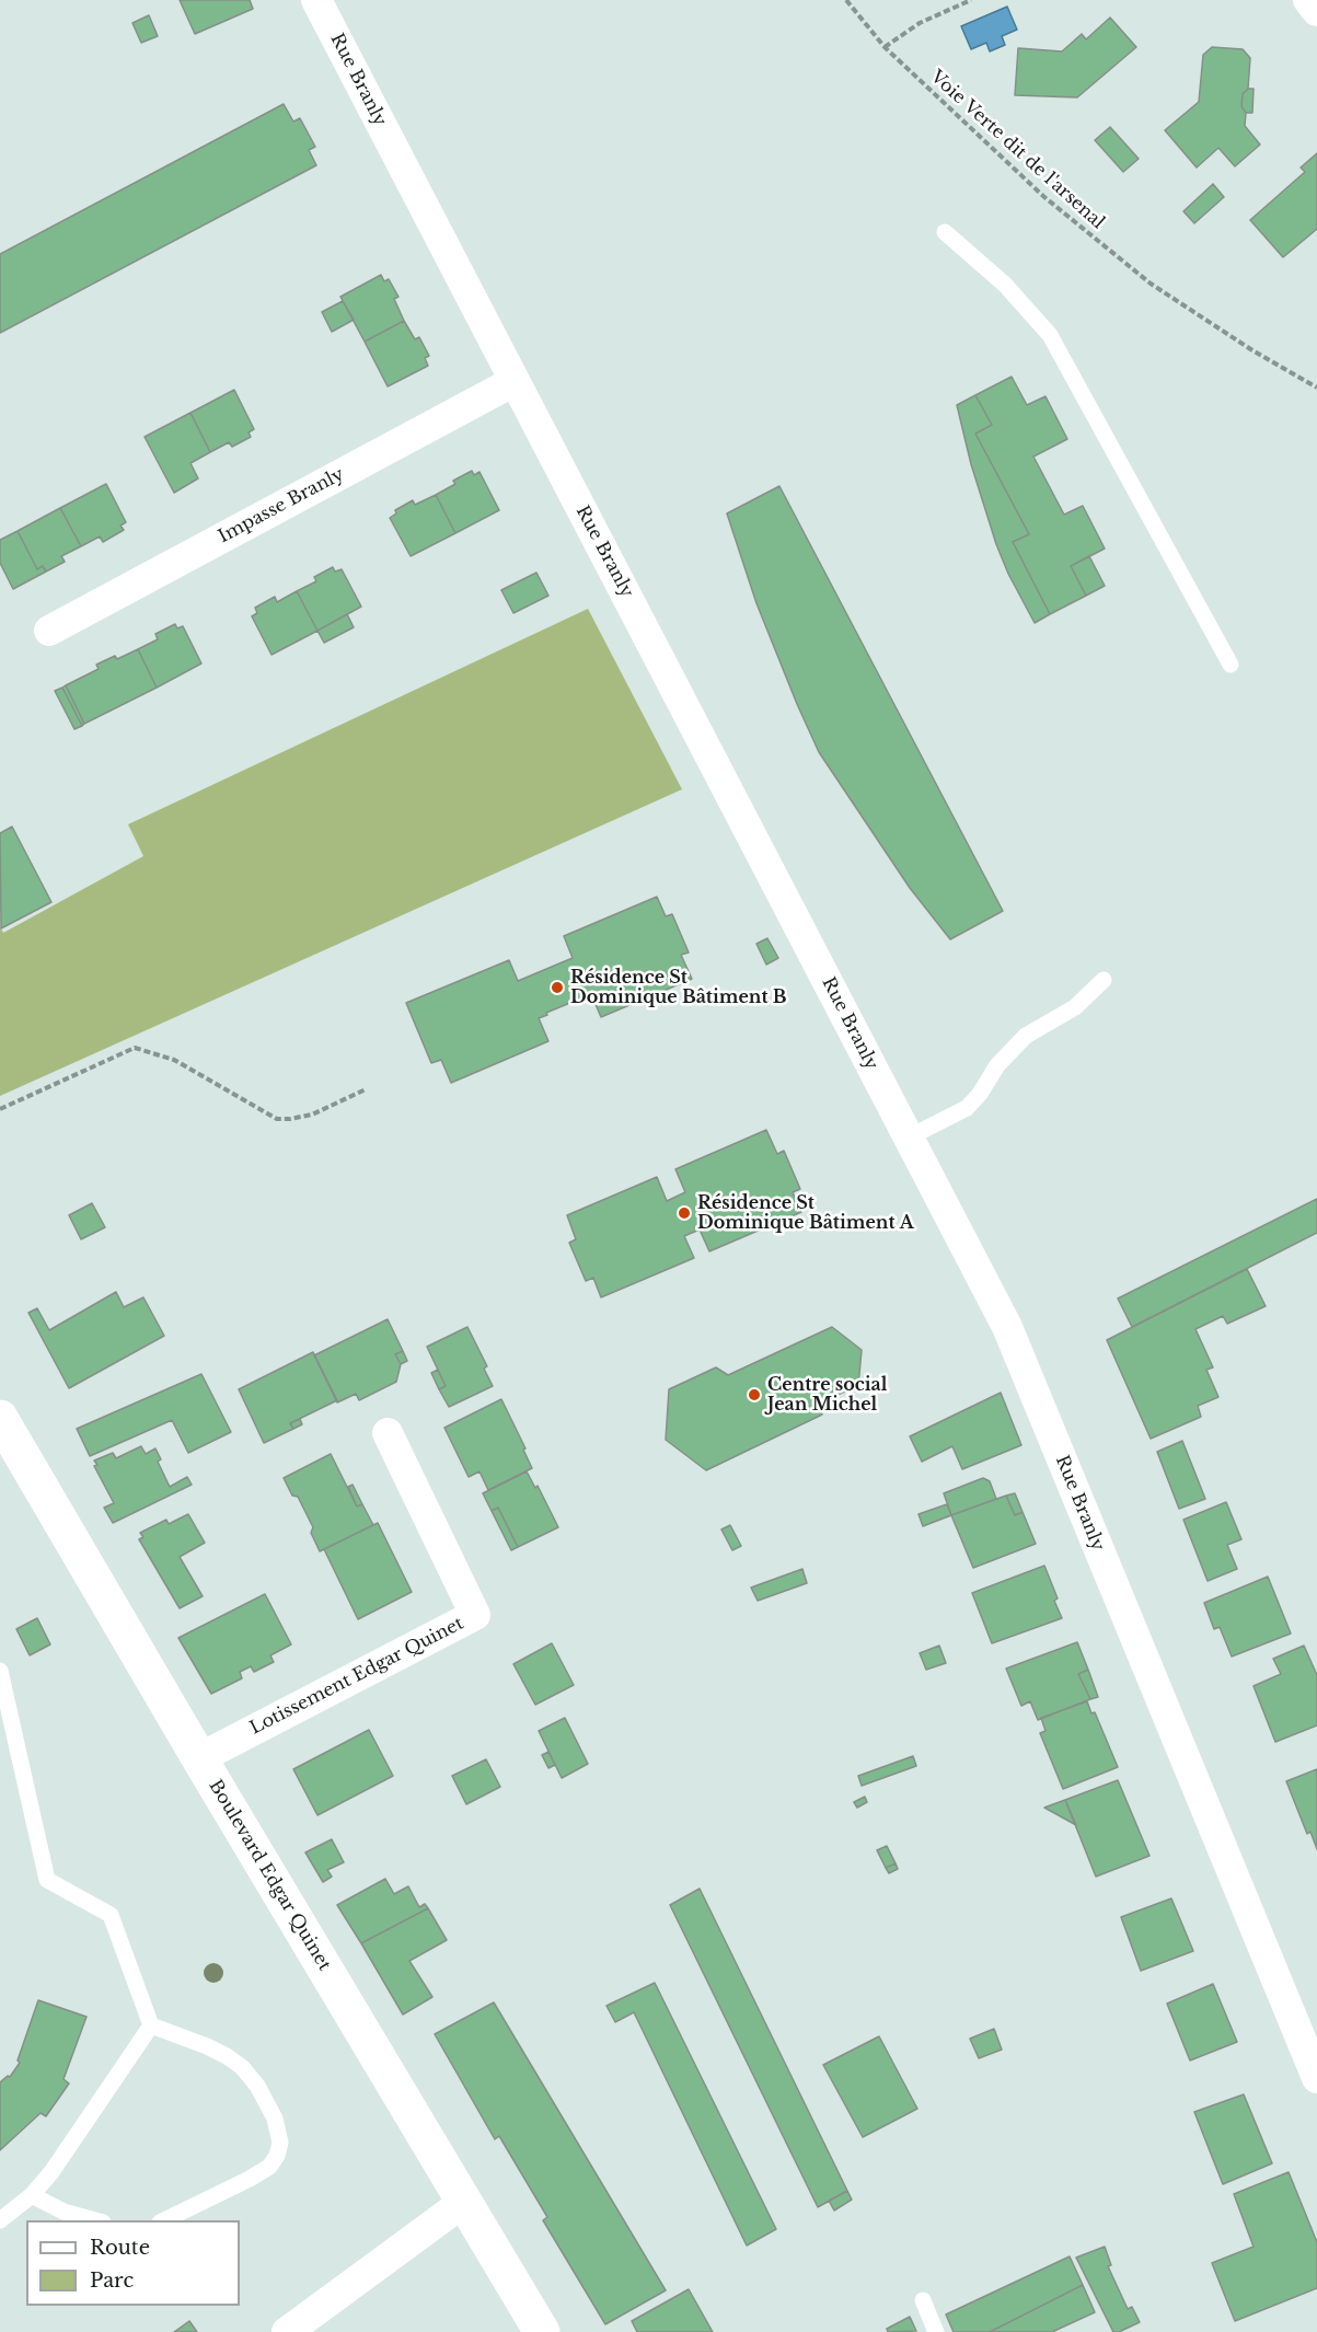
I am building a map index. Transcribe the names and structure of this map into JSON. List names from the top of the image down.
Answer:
{
  "streets": {
    "street": [
      "Rue Branly",
      "Impasse Branly",
      "Lotissement Edgar Quinet",
      "Boulevard Edgar Quinet"
    ],
    "path": ["Voie Verte dit de l'arsenal"]
  },
  "crossings": [
    ["Rue Branly", "Impasse Branly"],
    ["Lotissement Edgar Quinet", "Boulevard Edgar Quinet"]
  ],
  "places": ["Résidence St Dominique Bâtiment B", "Résidence St Dominique Bâtiment A", "Centre social Jean Michel"],
  "legend": ["Route", "Parc"]
}
